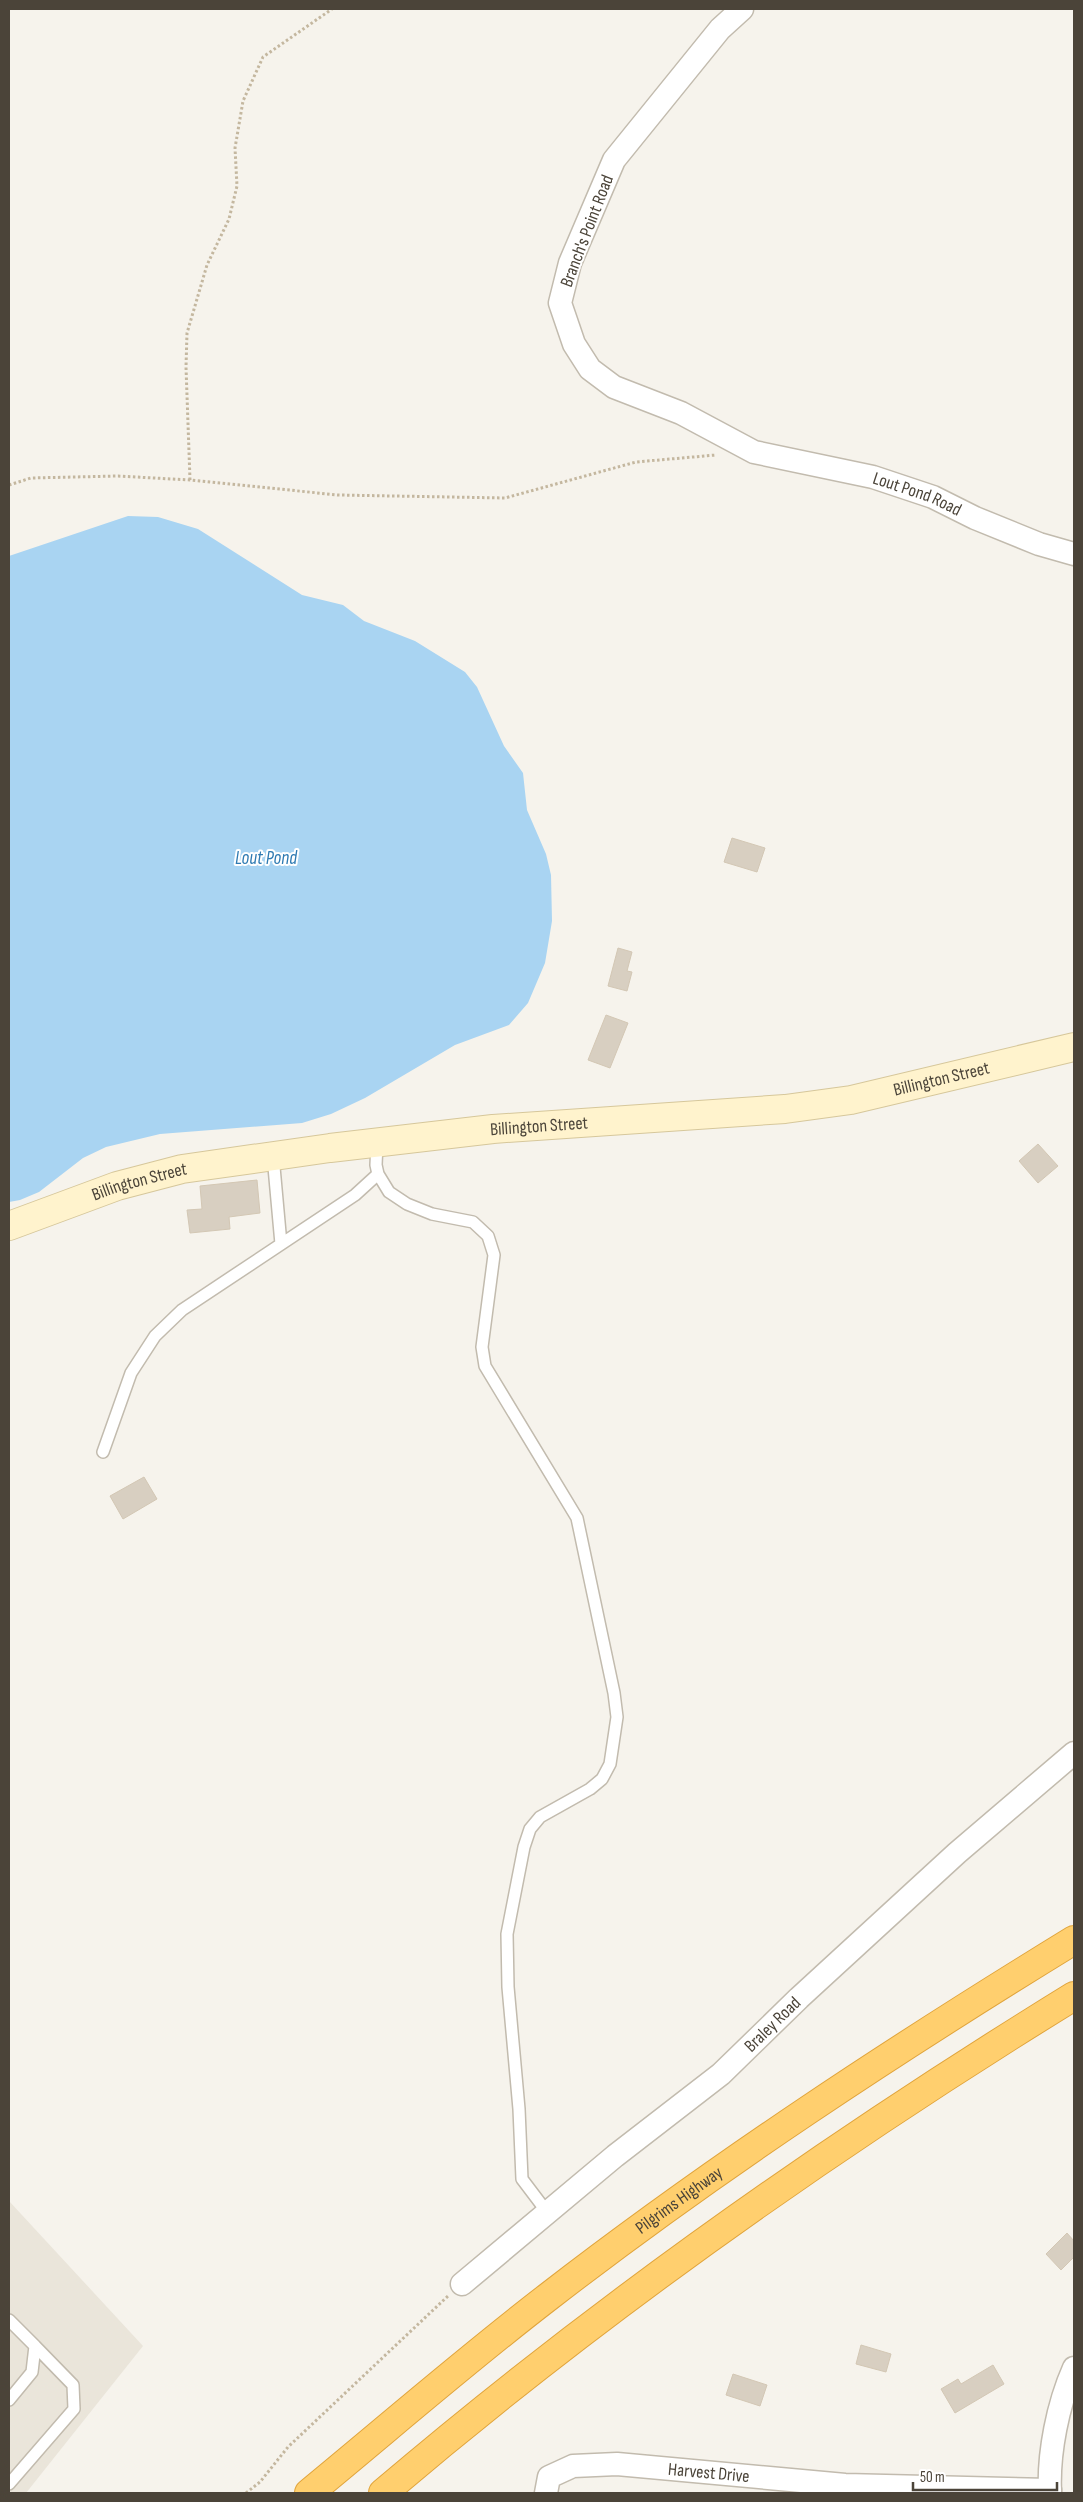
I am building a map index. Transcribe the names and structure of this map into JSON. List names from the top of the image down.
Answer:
{
  "streets": {
    "highway": ["Pilgrims Highway"],
    "street": [
      "Branch's Point Road",
      "Lout Pond Road",
      "Billington Street",
      "Braley Road",
      "Harvest Drive"
    ]
  },
  "crossings": [
    ["Branch's Point Road", "Lout Pond Road"]
  ],
  "water": ["Lout Pond"],
  "scale_bar": "50 m"
}
